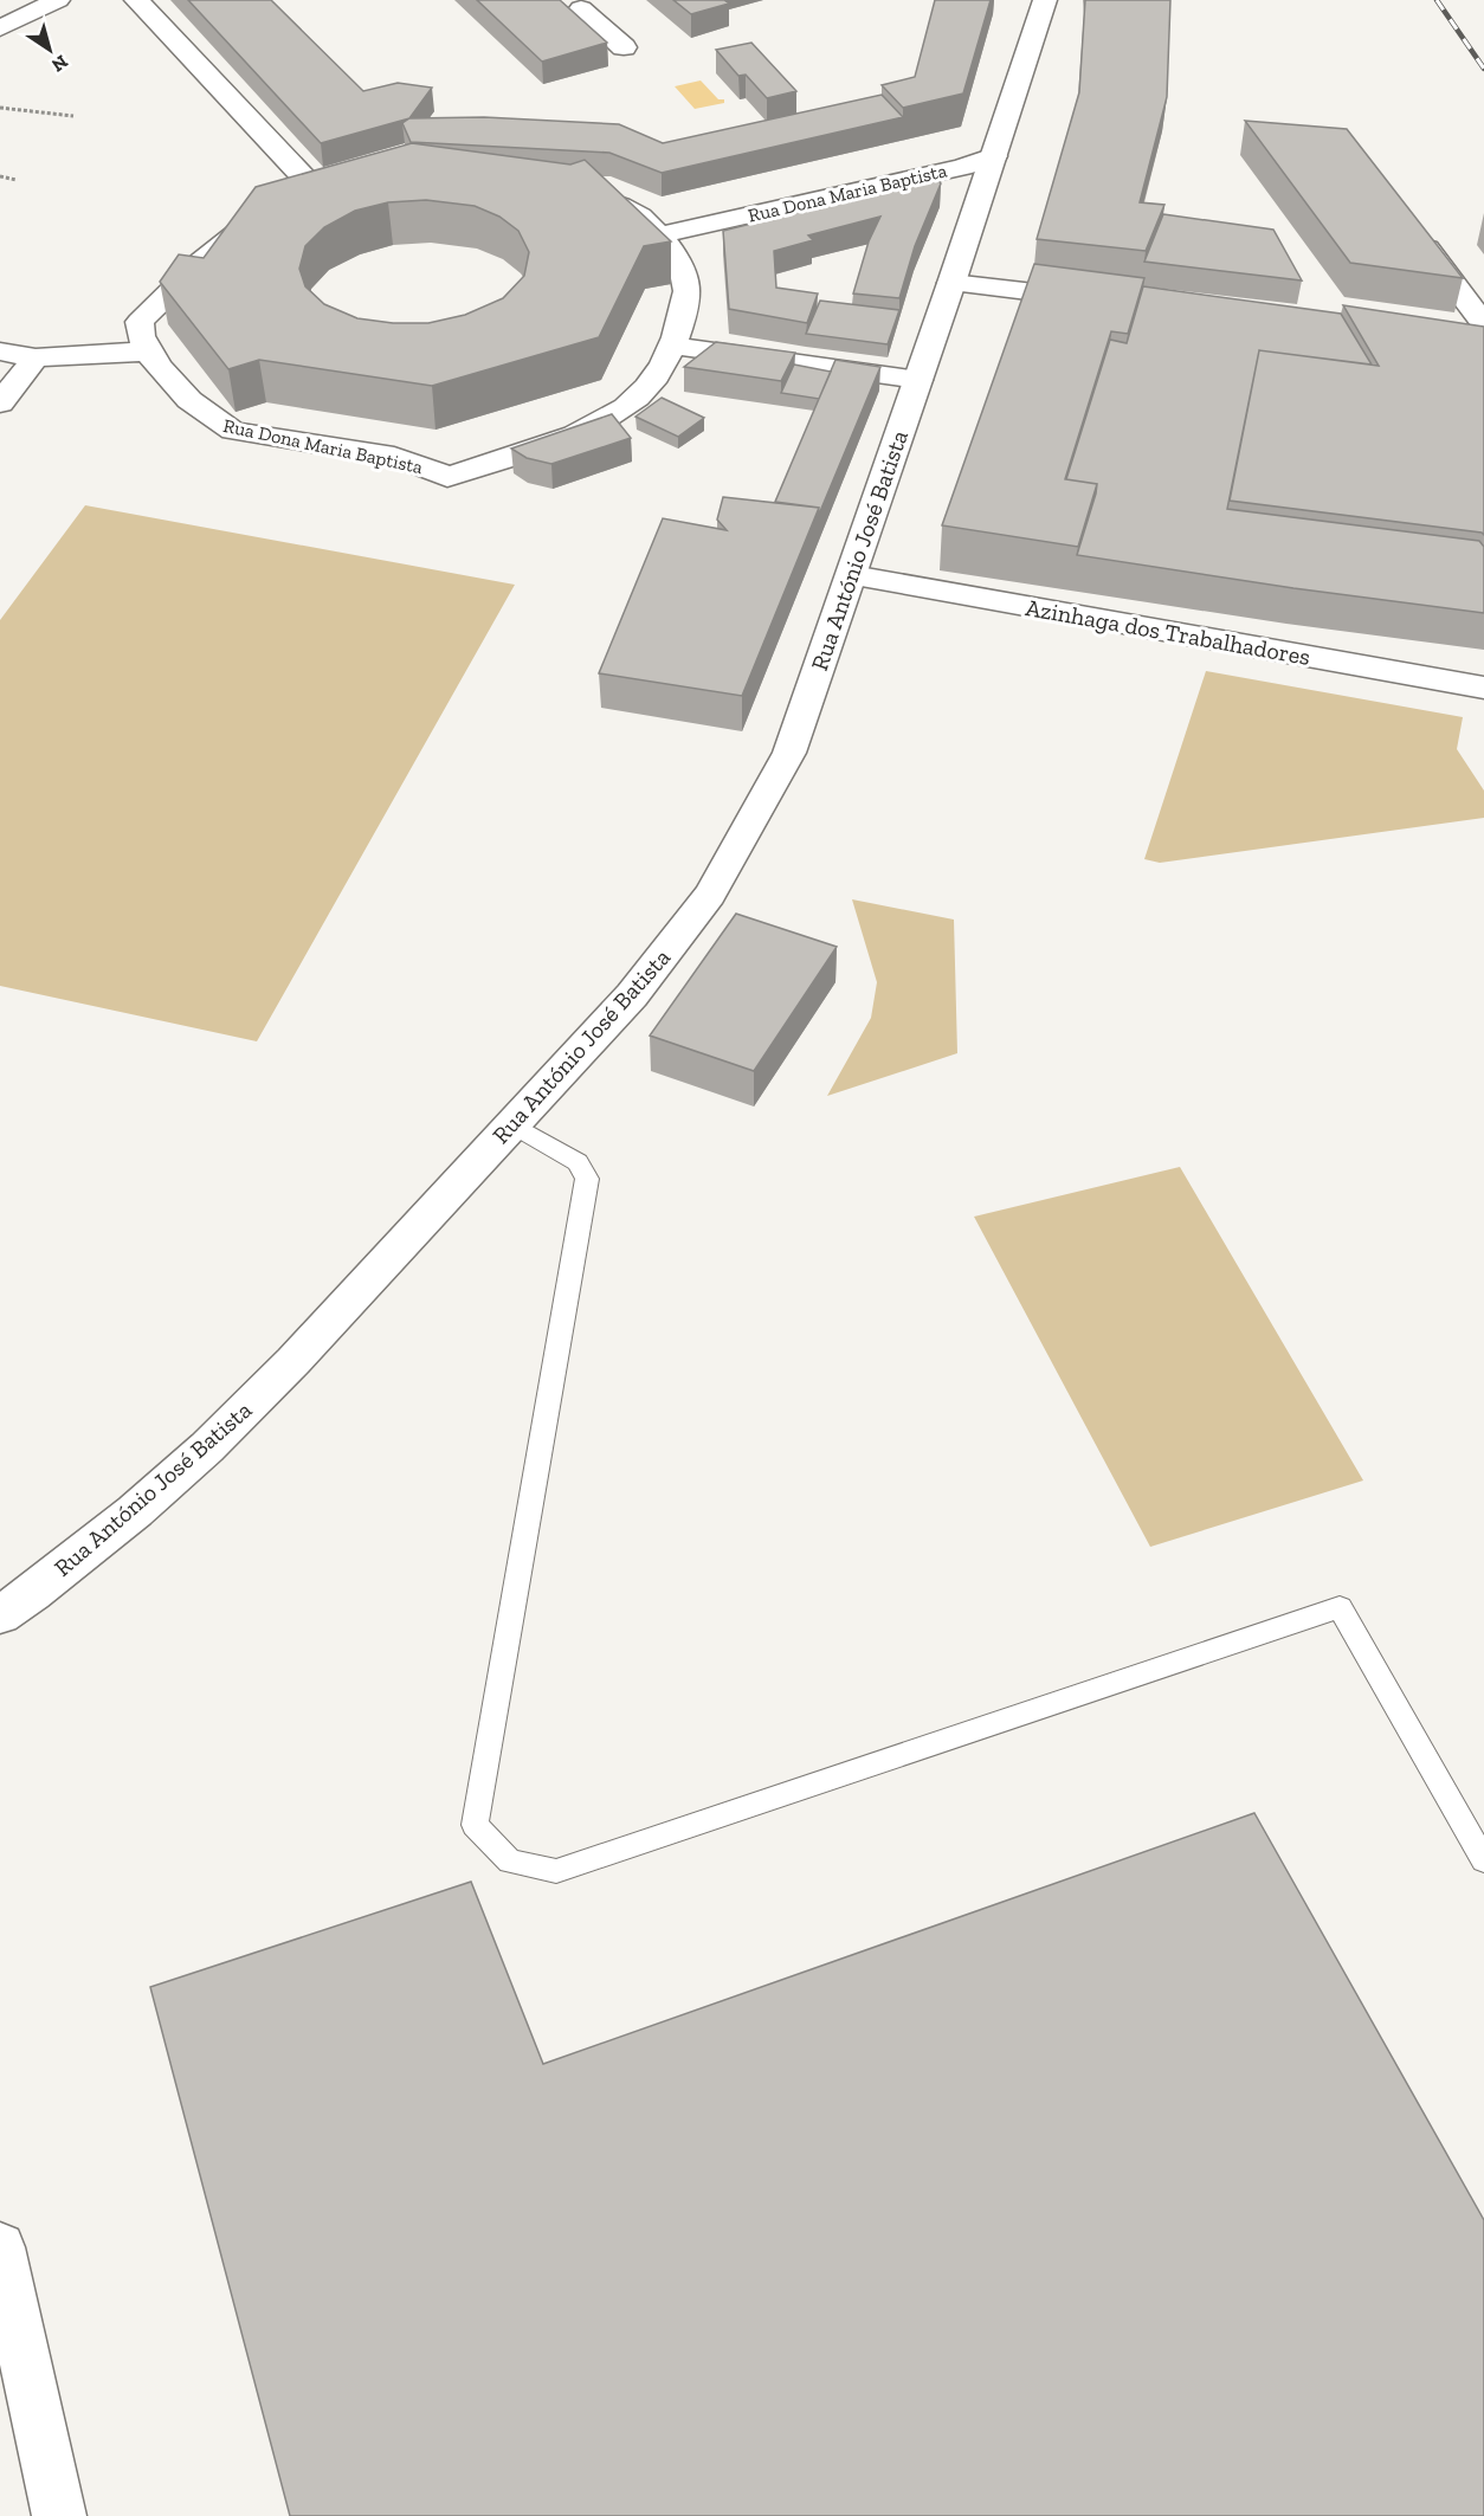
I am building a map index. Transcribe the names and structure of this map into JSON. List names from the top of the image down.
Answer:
{
  "streets": {
    "street": ["Rua Dona Maria Baptista", "Rua António José Batista", "Azinhaga dos Trabalhadores"]
  },
  "crossings": [
    ["Rua Dona Maria Baptista", "Rua António José Batista"],
    ["Rua António José Batista", "Azinhaga dos Trabalhadores"]
  ],
  "north": "bottom right"
}
